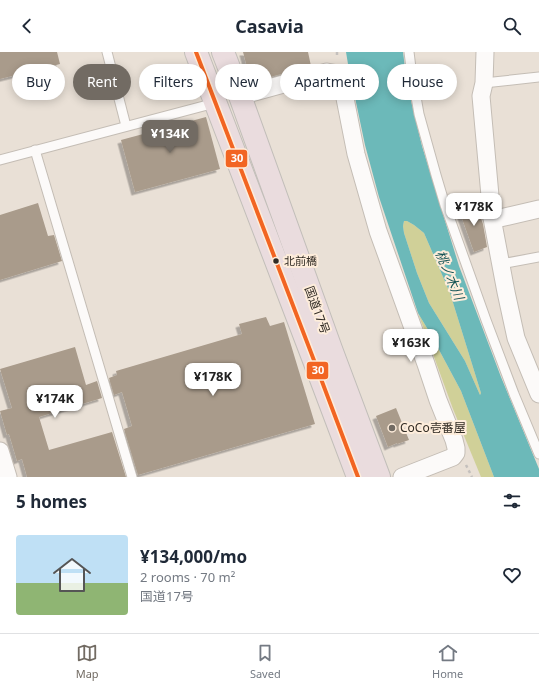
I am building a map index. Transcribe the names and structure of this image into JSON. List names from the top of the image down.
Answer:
{
  "streets": {
    "highway": ["国道17号"]
  },
  "water": ["桃ノ木川"],
  "places": ["北前橋", "CoCo壱番屋"],
  "lines": ["transit line 30"],
  "page": {
    "header": "Casavia",
    "chip": [
      "Buy",
      "Rent",
      "Filters",
      "New",
      "Apartment",
      "House"
    ],
    "price": [
      "¥134K",
      "¥178K",
      "¥163K",
      "¥178K",
      "¥174K"
    ],
    "heading": "5 homes",
    "list": [
      {
        "name": "¥134,000/mo",
        "note": "2 rooms · 70 m² · 国道17号"
      }
    ],
    "tabs": ["Map", "Saved", "Home"]
  }
}
